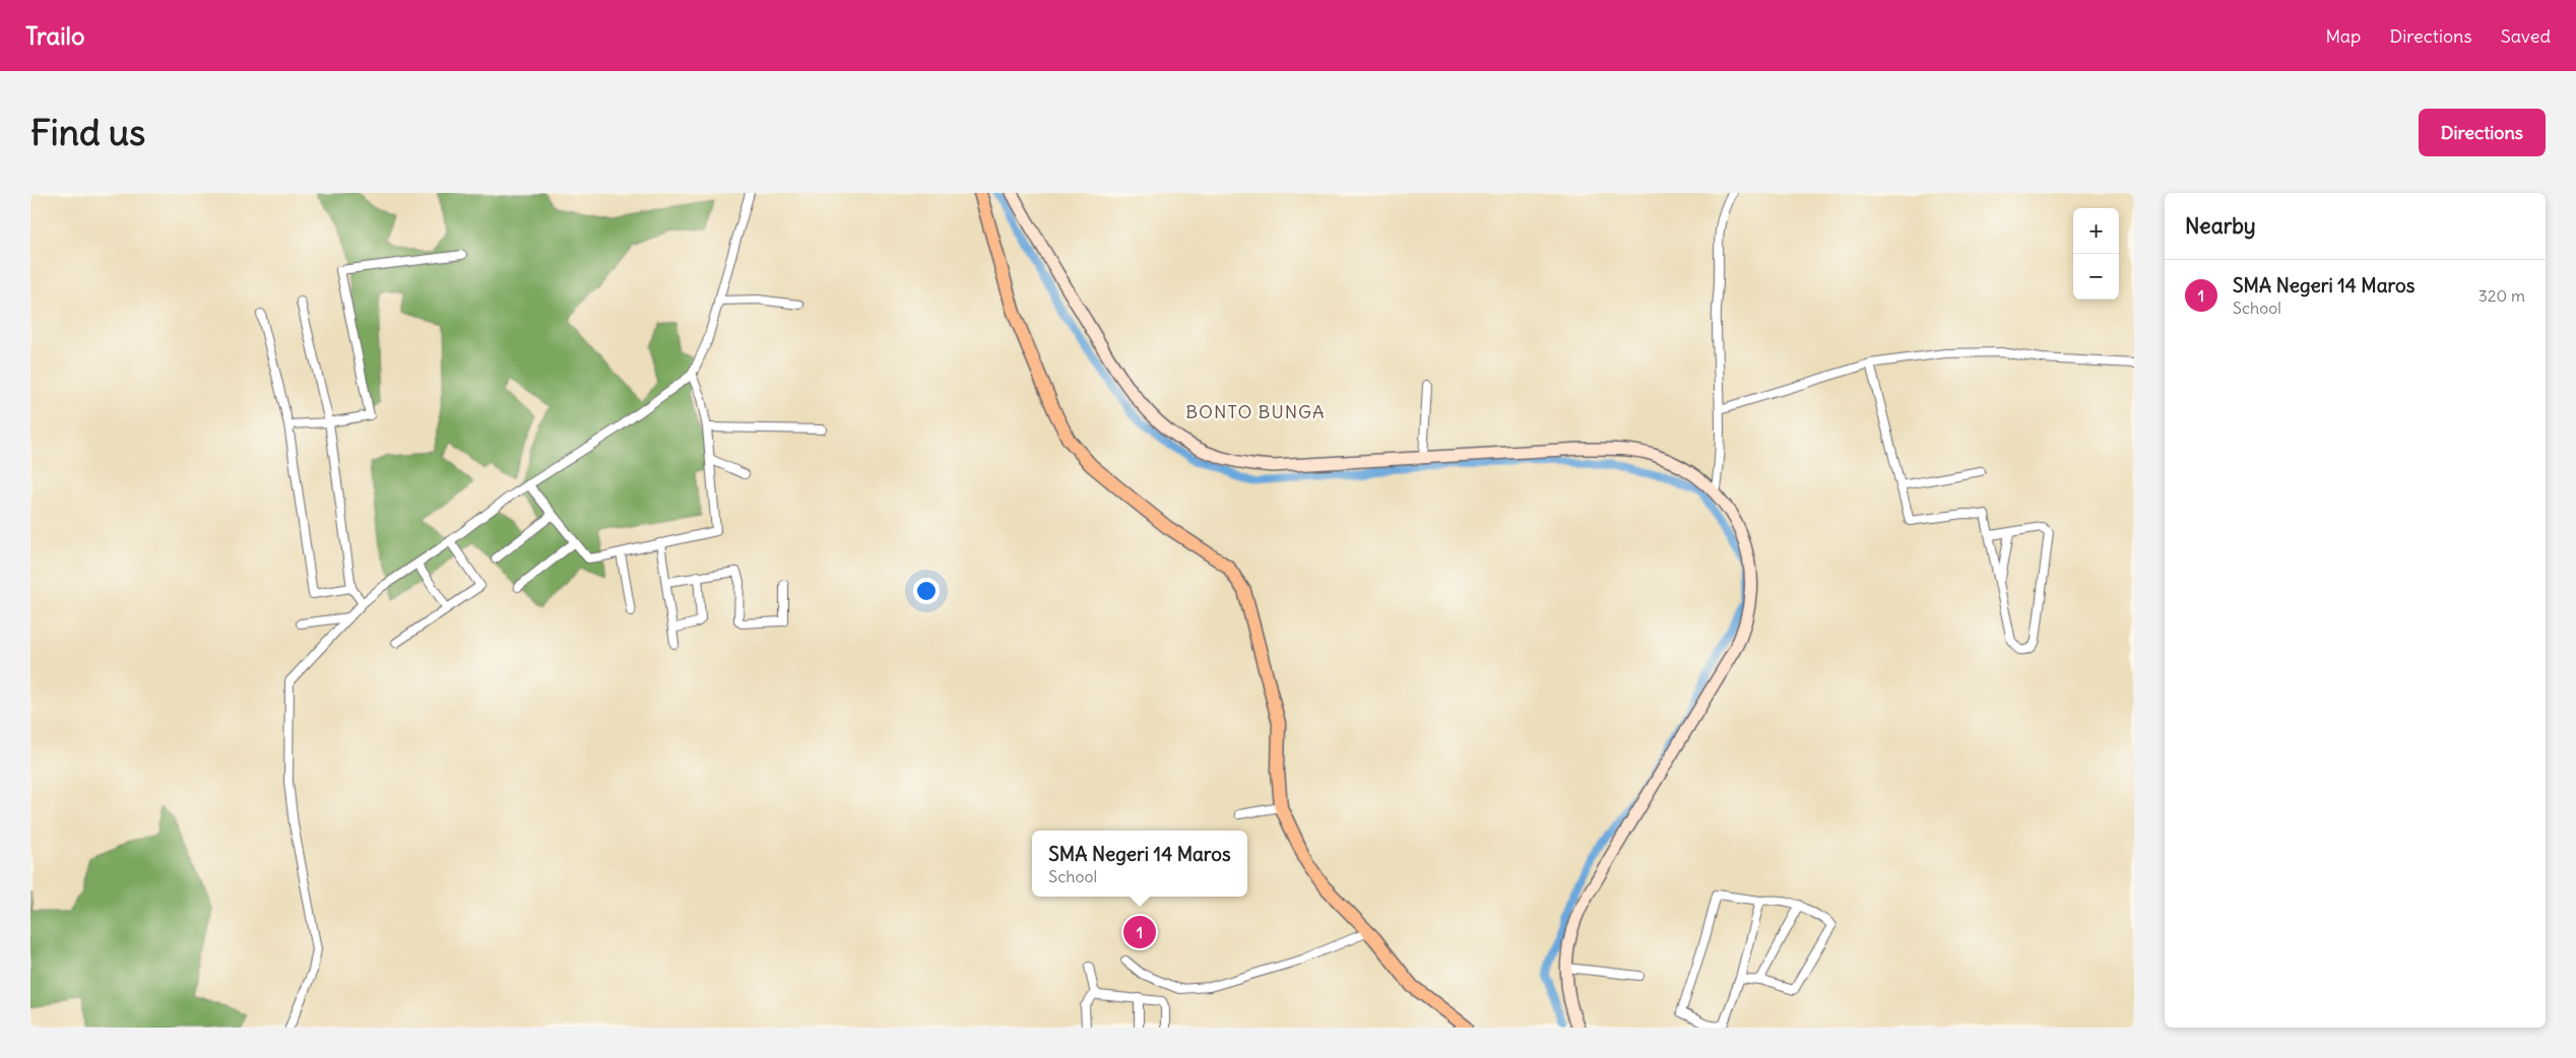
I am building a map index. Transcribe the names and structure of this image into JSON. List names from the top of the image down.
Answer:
{
  "districts": ["BONTO BUNGA"],
  "page": {
    "header": "Trailo",
    "nav": ["Map", "Directions", "Saved"],
    "buttons": "Directions",
    "title": "Find us",
    "heading": "Nearby",
    "map_buttons": ["+", "−"],
    "list": [
      {
        "mark": "1",
        "name": "SMA Negeri 14 Maros",
        "note": "School",
        "value": "320 m"
      }
    ],
    "popup": ["SMA Negeri 14 Maros", "School"],
    "pins": "1"
  }
}
